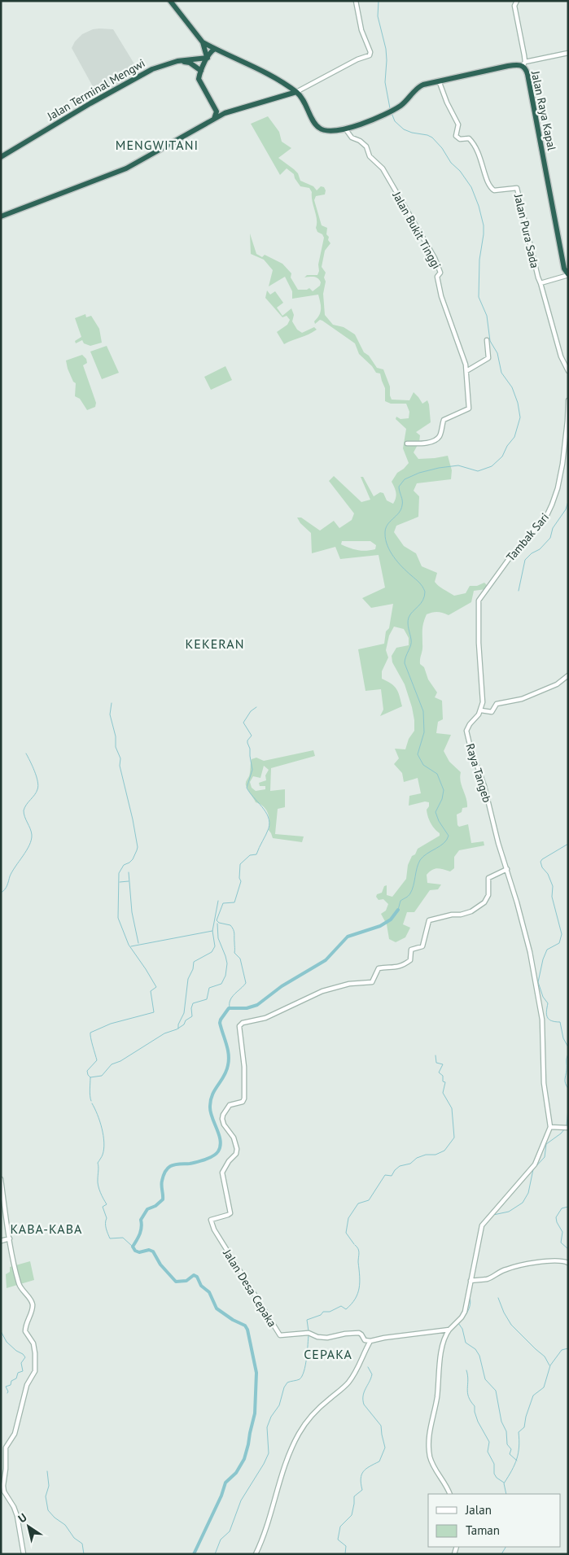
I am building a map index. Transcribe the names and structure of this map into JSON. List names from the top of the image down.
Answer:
{
  "streets": {
    "highway": ["Jalan Terminal Mengwi", "Jalan Raya Kapal"],
    "street": [
      "Jalan Bukit Tinggi",
      "Jalan Pura Sada",
      "Tambak Sari",
      "Raya Tangeb",
      "Jalan Desa Cepaka"
    ]
  },
  "crossings": [
    ["Jalan Raya Kapal", "Jalan Bukit Tinggi"],
    ["Jalan Raya Kapal", "Jalan Pura Sada"],
    ["Tambak Sari", "Raya Tangeb"],
    ["Raya Tangeb", "Jalan Desa Cepaka"]
  ],
  "districts": [
    "MENGWITANI",
    "KEKERAN",
    "KABA-KABA",
    "CEPAKA"
  ],
  "legend": ["Jalan", "Taman"],
  "north": "top left"
}
